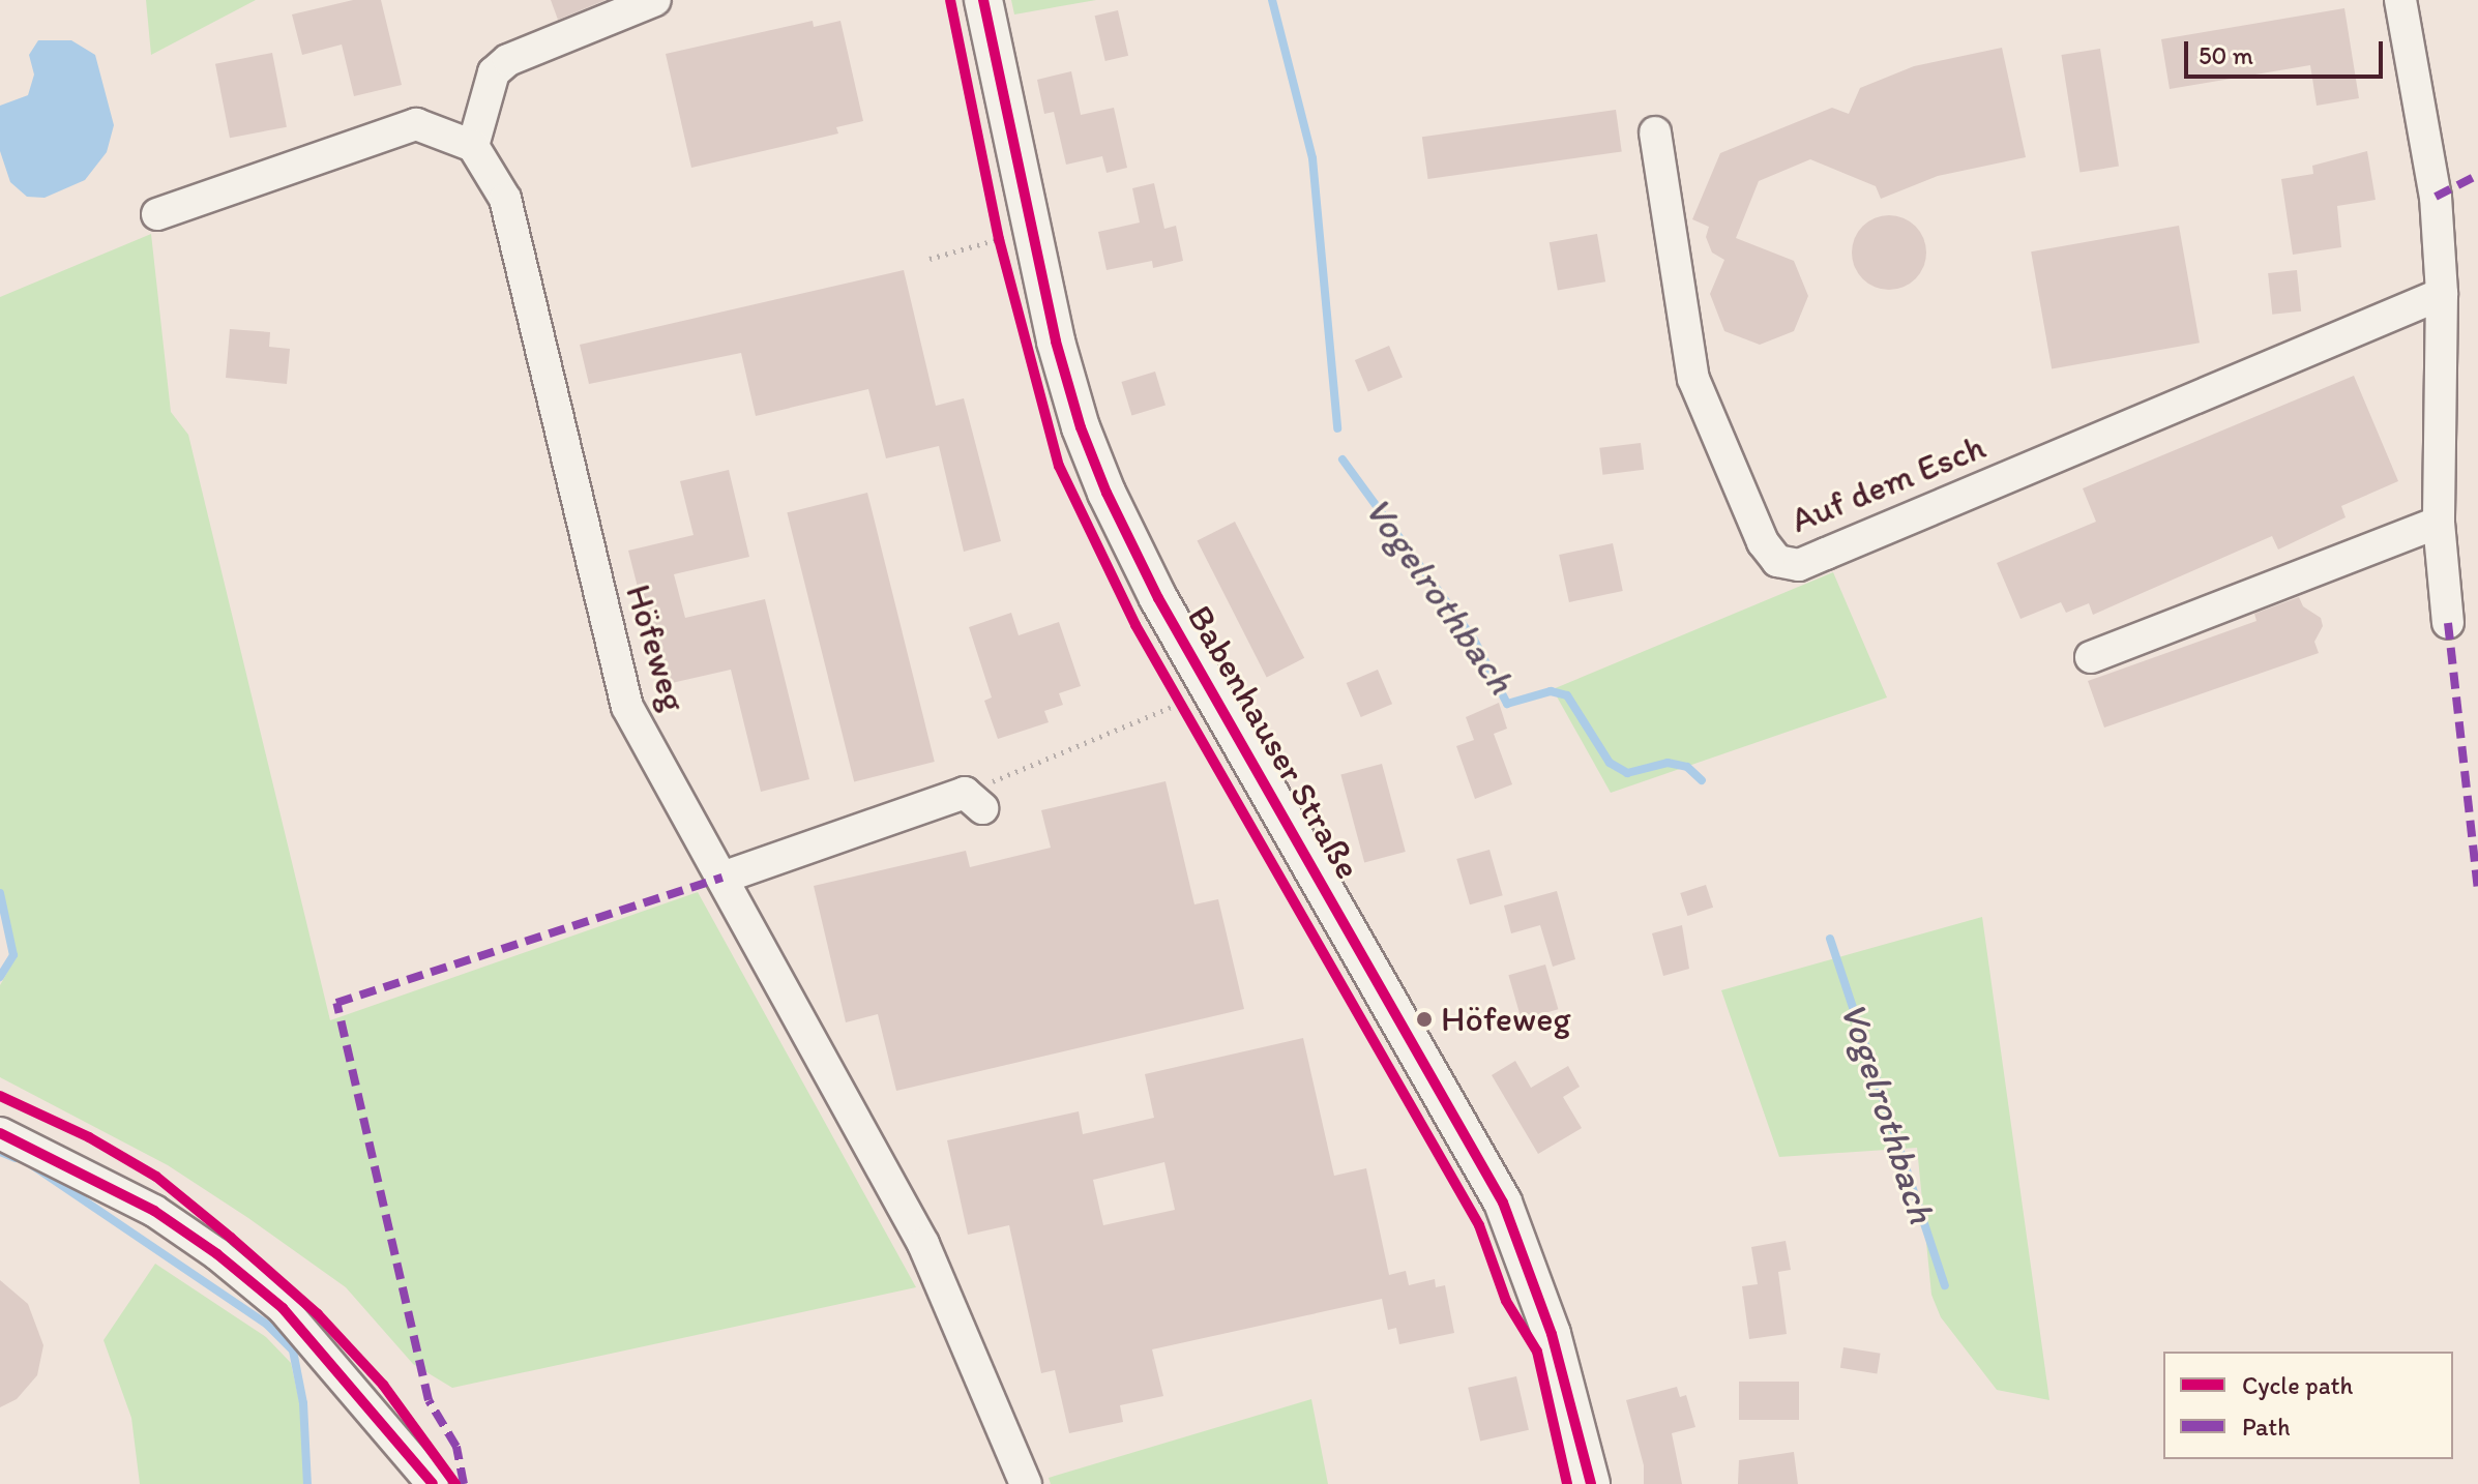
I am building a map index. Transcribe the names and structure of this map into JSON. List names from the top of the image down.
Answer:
{
  "streets": {
    "main road": ["Babenhauser Straße"],
    "street": ["Auf dem Esch", "Höfeweg"]
  },
  "water": ["Vogelrothbach"],
  "places": ["Höfeweg"],
  "legend": ["Cycle path", "Path"],
  "scale_bar": "50 m"
}
